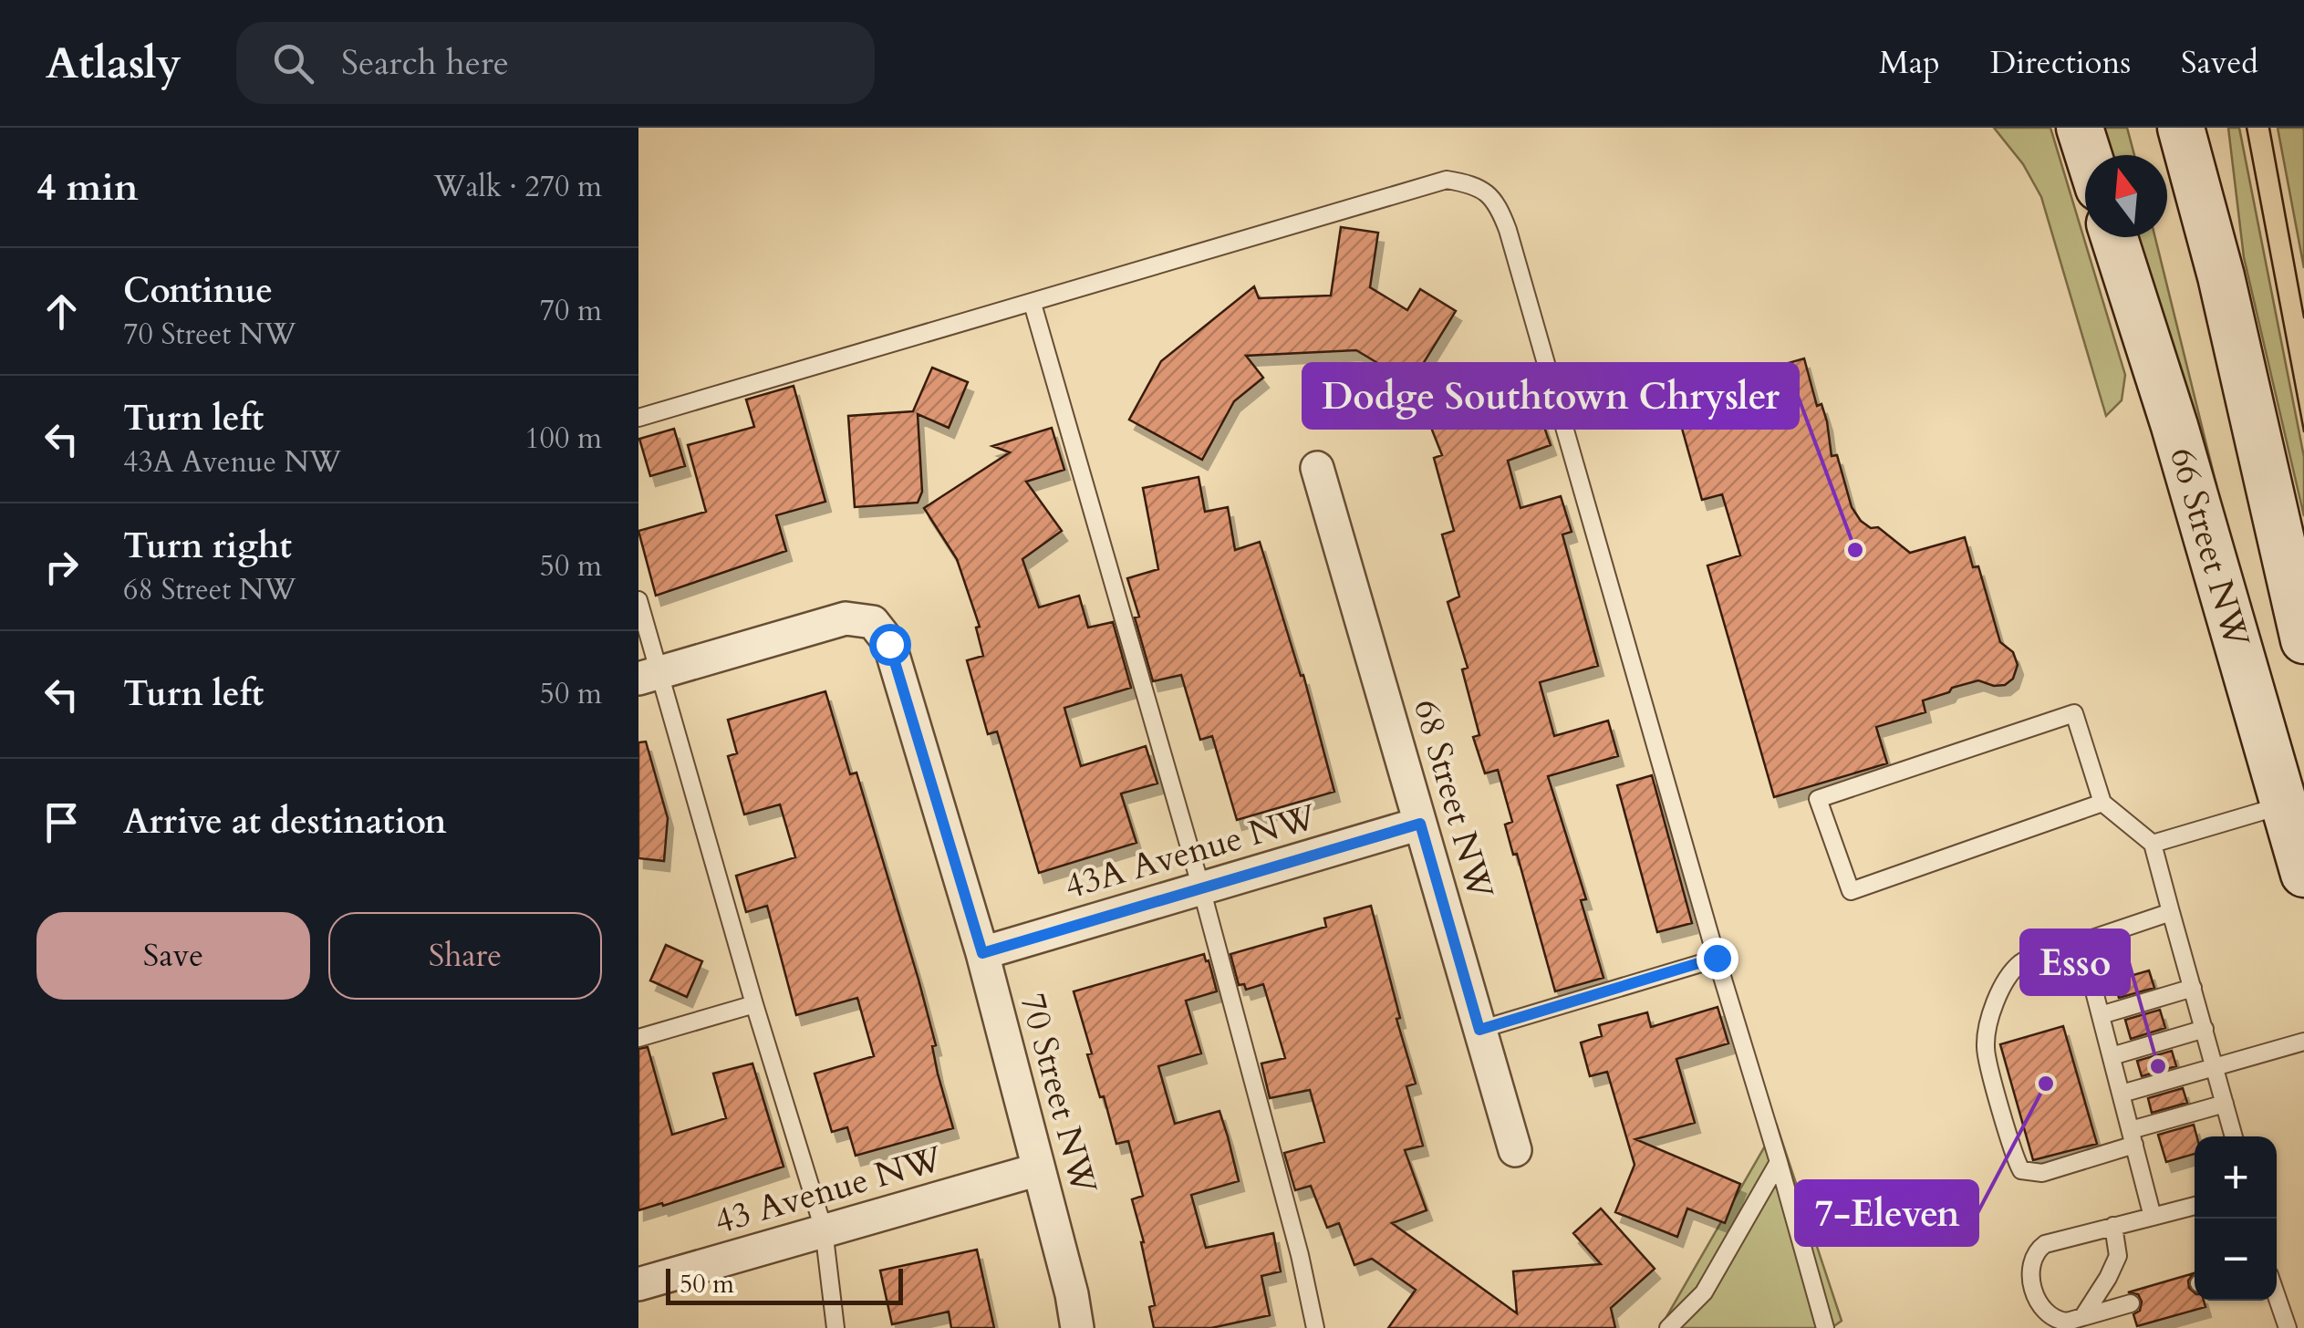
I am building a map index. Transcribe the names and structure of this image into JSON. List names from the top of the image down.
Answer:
{
  "streets": {
    "main road": ["66 Street NW"],
    "street": [
      "68 Street NW",
      "43A Avenue NW",
      "70 Street NW",
      "43 Avenue NW"
    ]
  },
  "crossings": [
    ["68 Street NW", "43A Avenue NW"],
    ["43A Avenue NW", "70 Street NW"],
    ["70 Street NW", "43 Avenue NW"]
  ],
  "places": ["Dodge Southtown Chrysler", "Esso", "7-Eleven"],
  "scale_bar": "50 m",
  "north": "top",
  "page": {
    "header": "Atlasly",
    "search": "Search here",
    "nav": ["Map", "Directions", "Saved"],
    "heading": ["4 min", "Walk · 270 m"],
    "list": [
      ["Continue", "70 Street NW", "70 m"],
      ["Turn left", "43A Avenue NW", "100 m"],
      ["Turn right", "68 Street NW", "50 m"],
      ["Turn left", "50 m"],
      "Arrive at destination"
    ],
    "buttons": ["Save", "Share"],
    "map_buttons": ["+", "−"],
    "scale": "50 m"
  }
}
